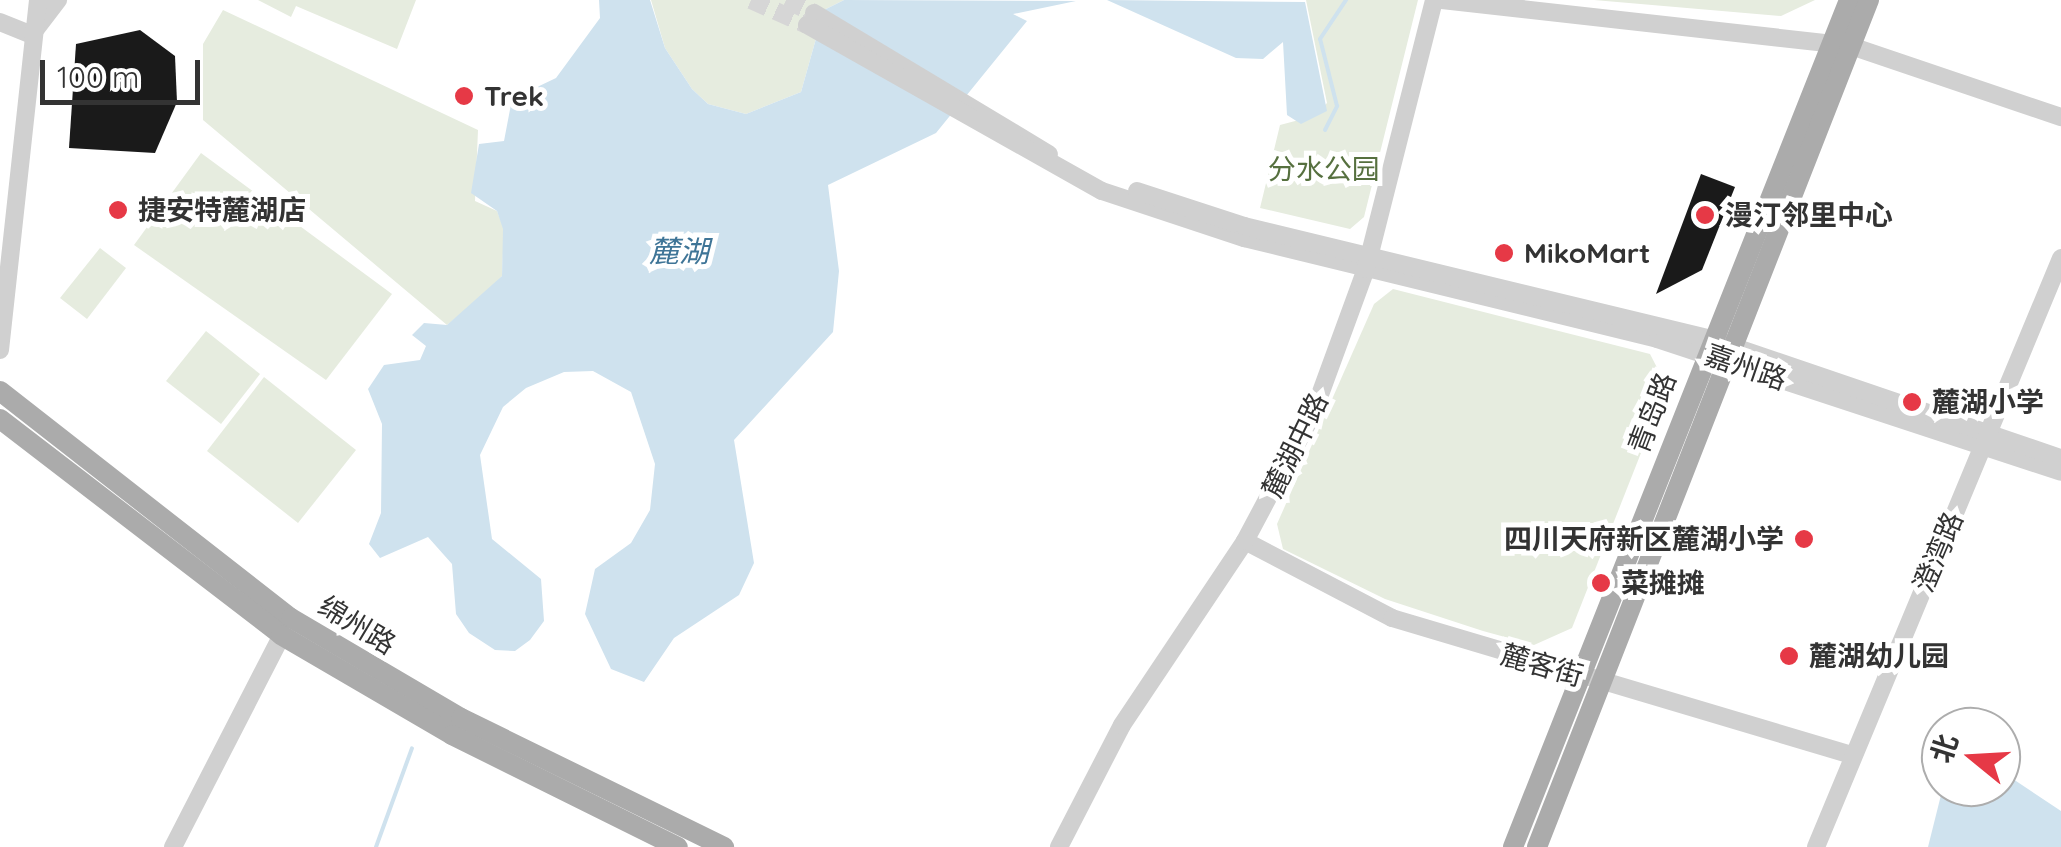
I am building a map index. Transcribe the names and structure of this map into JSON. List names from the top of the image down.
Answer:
{
  "streets": {
    "main road": ["青岛路", "绵州路"],
    "street": [
      "嘉州路",
      "麓湖中路",
      "澄湾路",
      "麓客街"
    ]
  },
  "crossings": [
    ["嘉州路", "青岛路"],
    ["嘉州路", "麓湖中路"],
    ["嘉州路", "澄湾路"],
    ["青岛路", "麓客街"],
    ["麓湖中路", "麓客街"],
    ["澄湾路", "麓客街"]
  ],
  "water": ["麓湖"],
  "parks": ["分水公园"],
  "places": [
    "Trek",
    "捷安特麓湖店",
    "漫汀邻里中心",
    "MikoMart",
    "麓湖小学",
    "四川天府新区麓湖小学",
    "菜摊摊",
    "麓湖幼儿园"
  ],
  "scale_bar": "100 m",
  "north": "left"
}
